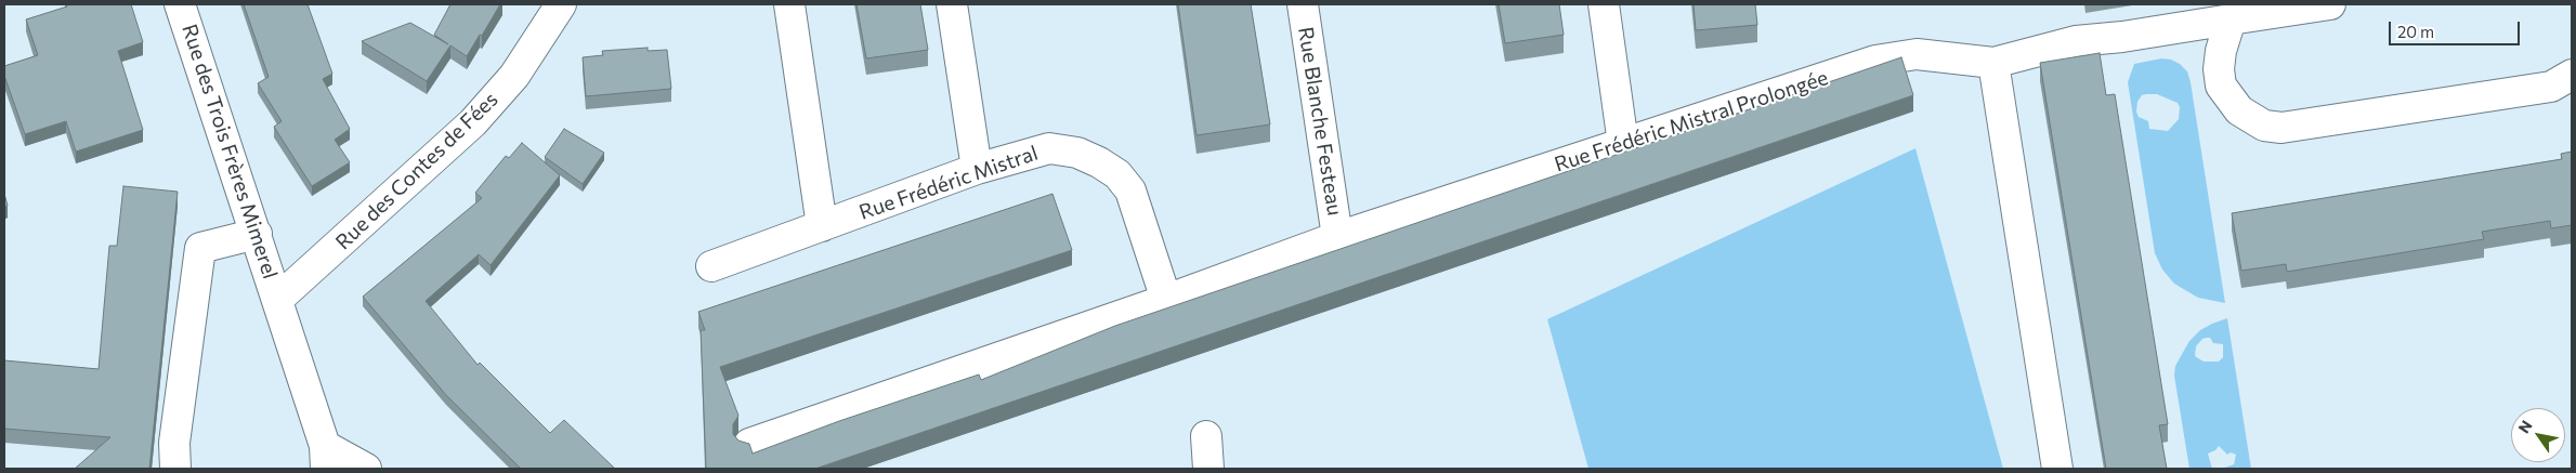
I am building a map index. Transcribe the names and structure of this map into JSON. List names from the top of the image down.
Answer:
{
  "streets": {
    "street": [
      "Rue Blanche Festeau",
      "Rue Frédéric Mistral Prolongée",
      "Rue des Trois Frères Mimerel",
      "Rue des Contes de Fées",
      "Rue Frédéric Mistral"
    ]
  },
  "crossings": [
    ["Rue Blanche Festeau", "Rue Frédéric Mistral Prolongée"],
    ["Rue Frédéric Mistral Prolongée", "Rue Frédéric Mistral"],
    ["Rue des Trois Frères Mimerel", "Rue des Contes de Fées"]
  ],
  "scale_bar": "20 m",
  "north": "top left"
}
